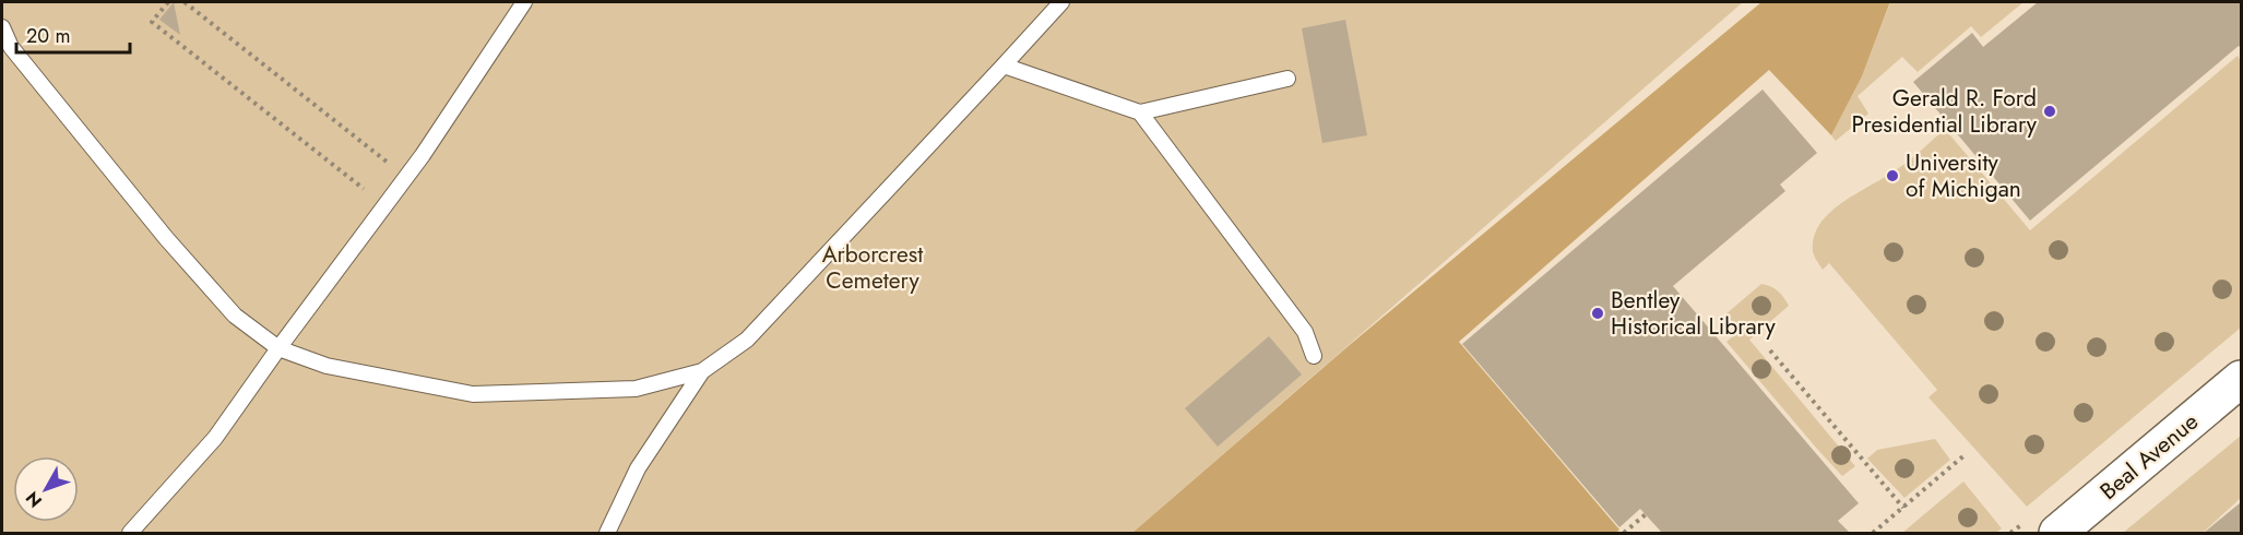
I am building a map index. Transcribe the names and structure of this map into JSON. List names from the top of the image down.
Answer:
{
  "streets": {
    "street": ["Beal Avenue"]
  },
  "parks": ["Arborcrest Cemetery"],
  "places": ["Gerald R. Ford Presidential Library", "University of Michigan", "Bentley Historical Library"],
  "scale_bar": "20 m",
  "north": "bottom left"
}
